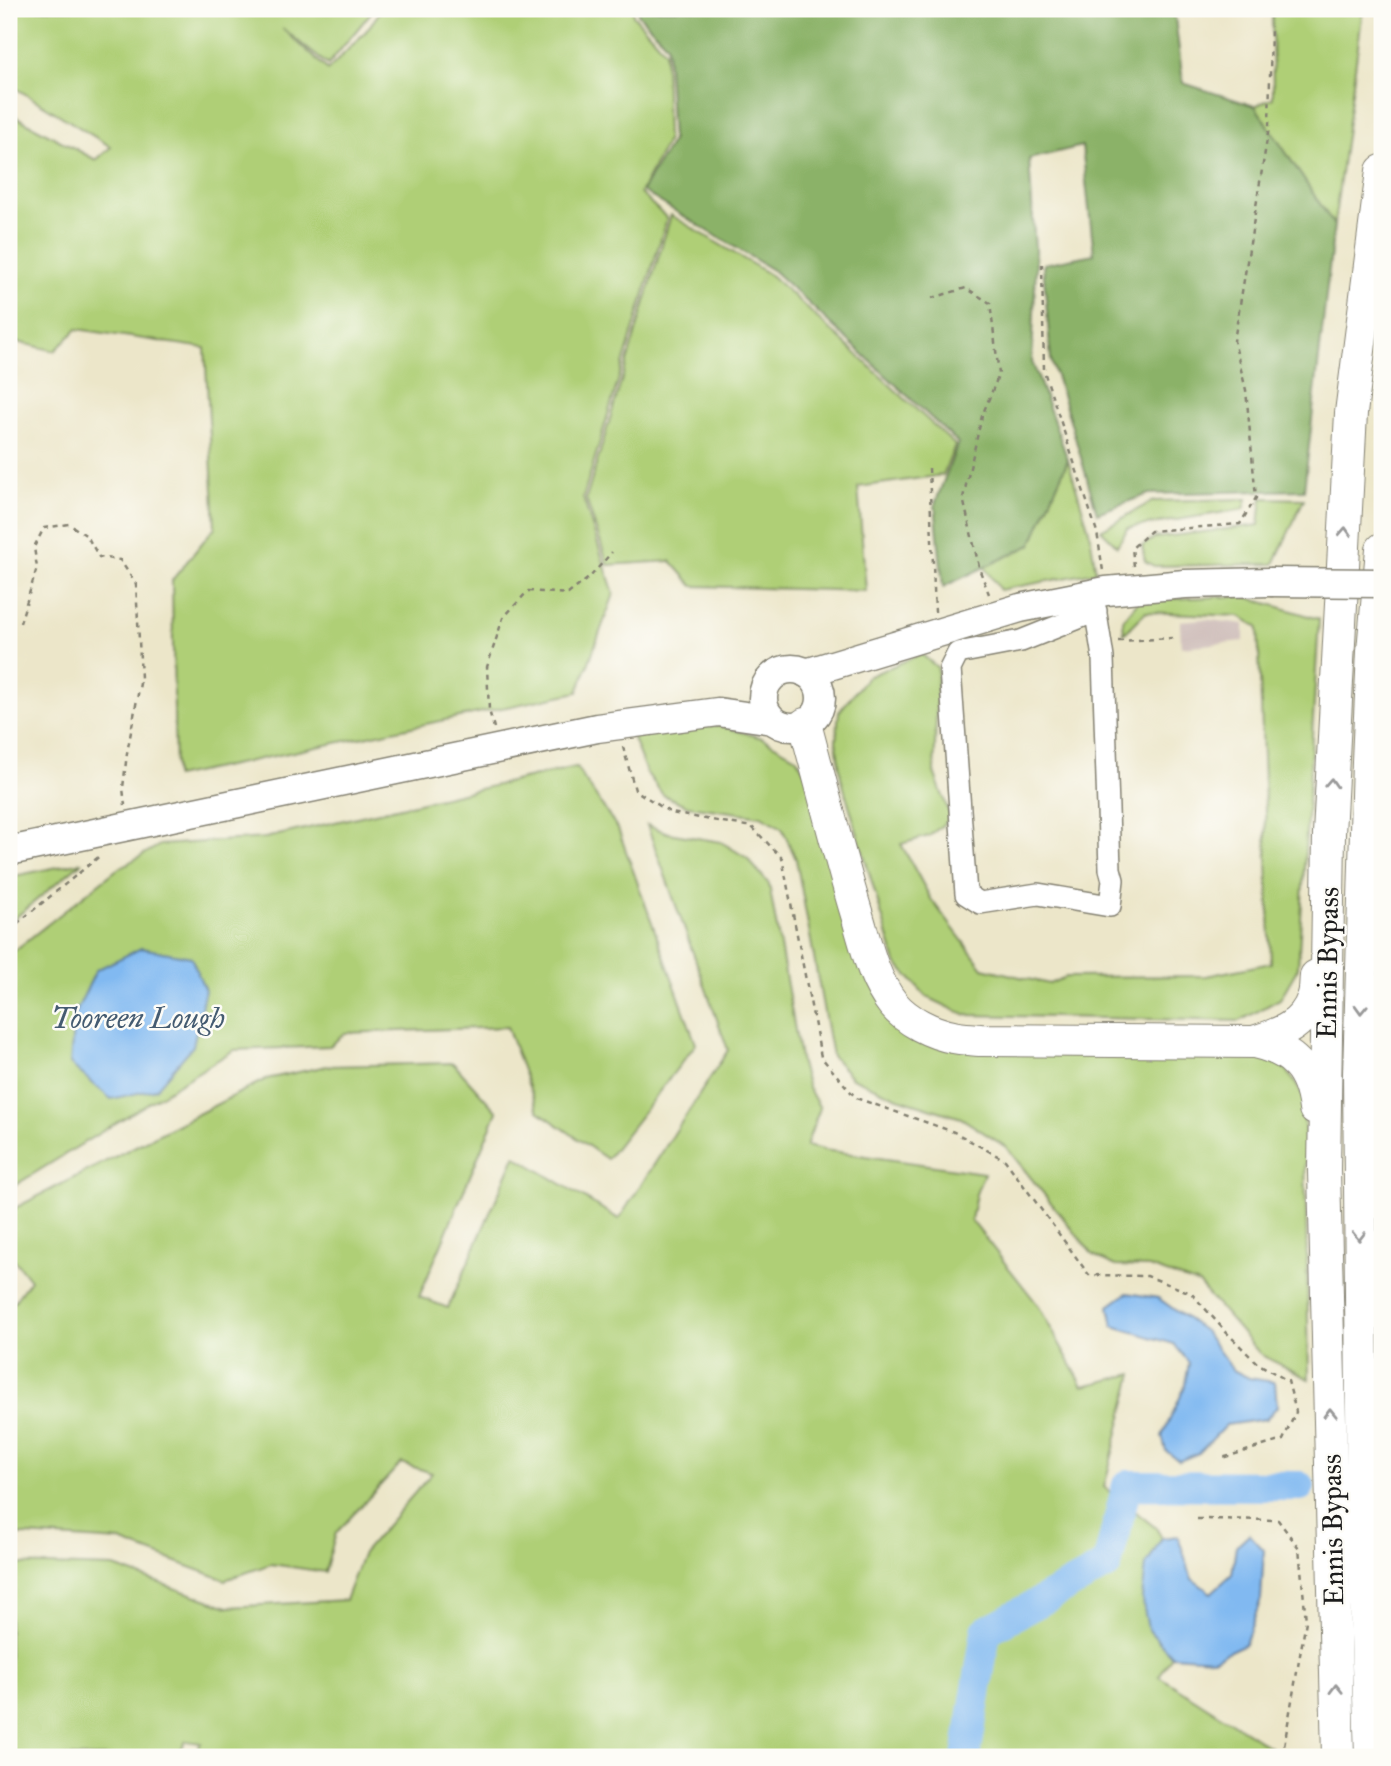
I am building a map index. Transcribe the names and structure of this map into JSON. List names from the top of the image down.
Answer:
{
  "streets": {
    "highway": ["Ennis Bypass"]
  },
  "water": ["Tooreen Lough"]
}
